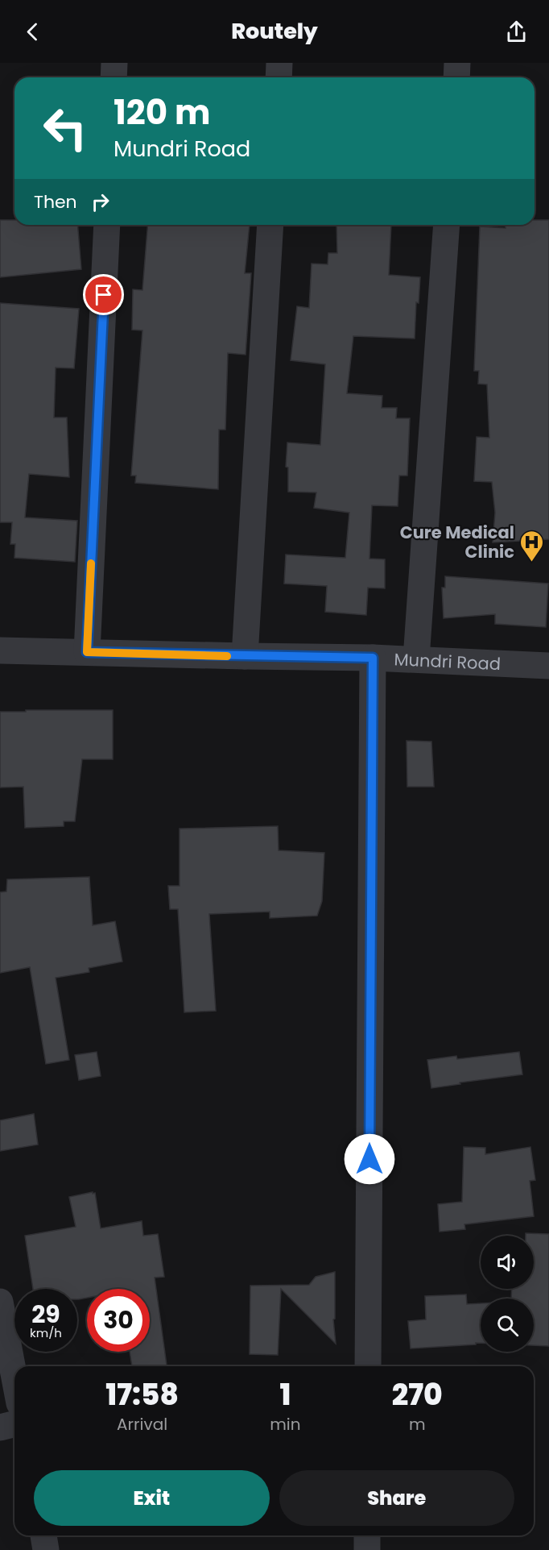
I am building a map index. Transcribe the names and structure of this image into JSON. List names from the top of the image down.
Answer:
{
  "streets": {
    "street": ["Mundri Road"]
  },
  "places": {
    "hospital": ["Cure Medical Clinic"]
  },
  "page": {
    "header": "Routely",
    "turn": ["120 m", "Mundri Road"],
    "then": "Then",
    "speed": "29 km/h",
    "limit": "30",
    "eta": [
      "17:58",
      "Arrival",
      "1",
      "min",
      "270",
      "m"
    ],
    "buttons": ["Exit", "Share"]
  }
}
